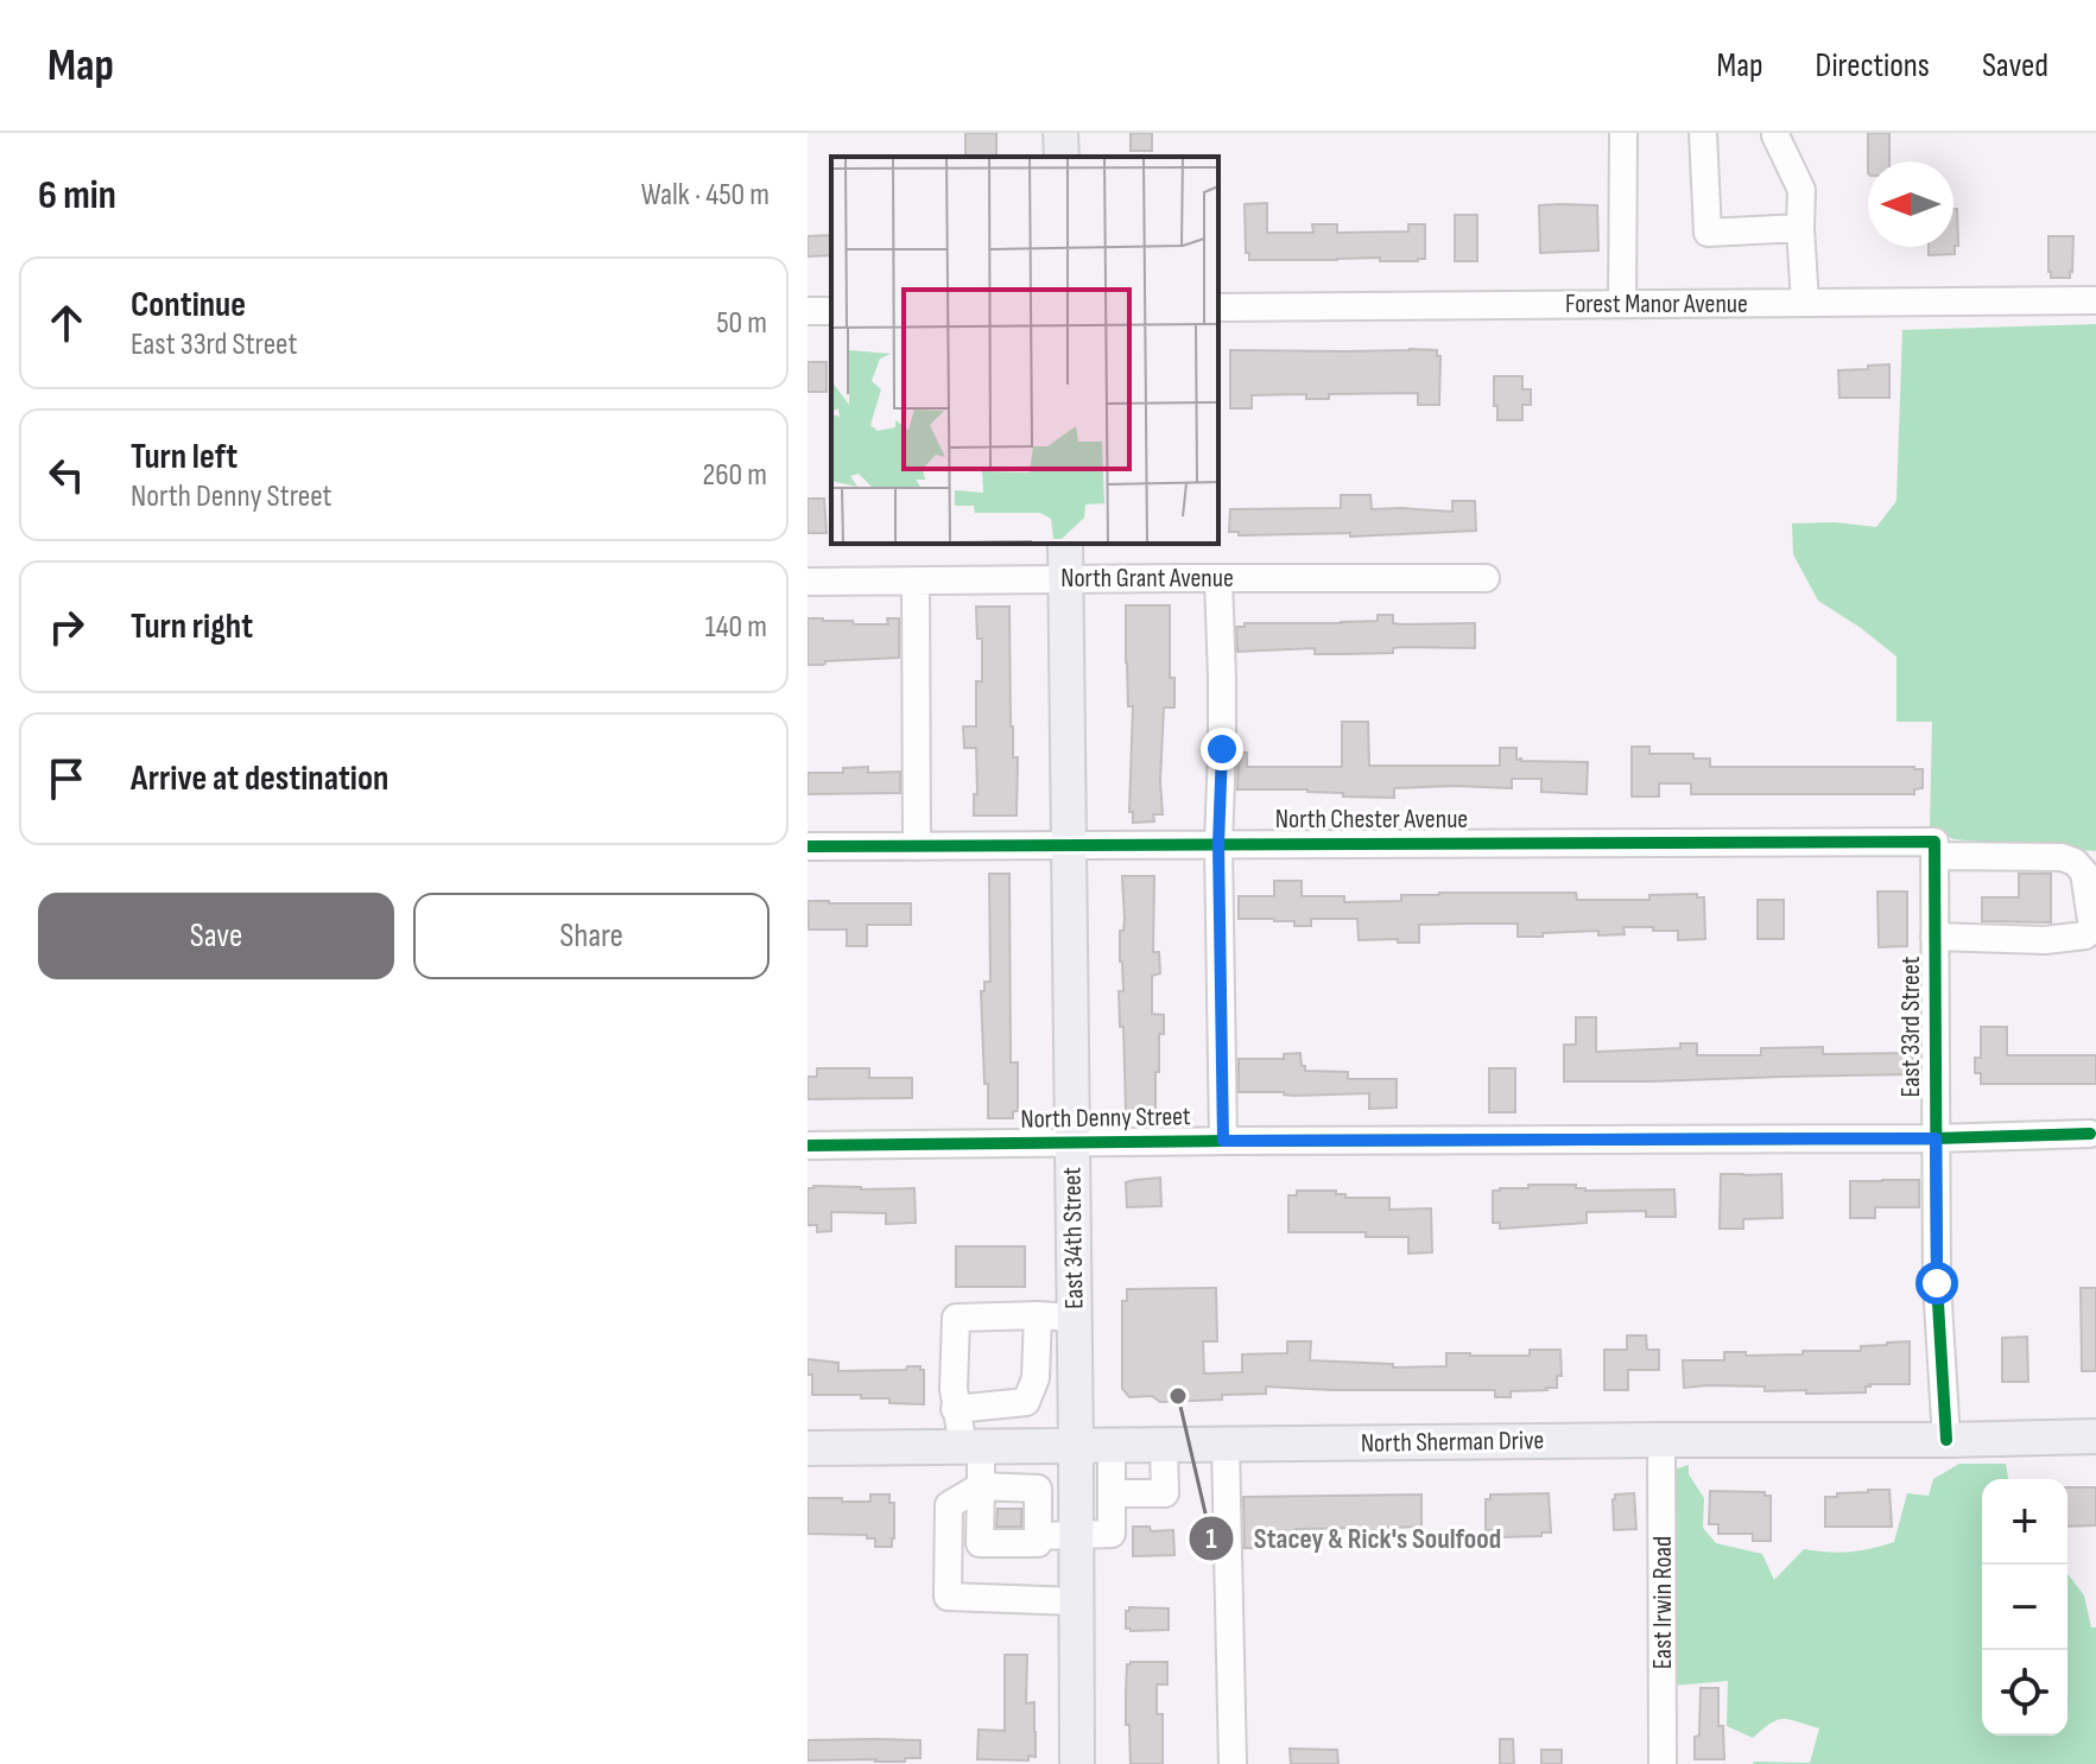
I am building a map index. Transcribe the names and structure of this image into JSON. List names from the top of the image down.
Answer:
{
  "streets": {
    "main road": ["East 34th Street", "North Sherman Drive"],
    "street": [
      "Forest Manor Avenue",
      "North Grant Avenue",
      "North Chester Avenue",
      "East 33rd Street",
      "North Denny Street",
      "East Irwin Road"
    ]
  },
  "crossings": [
    ["North Grant Avenue", "East 34th Street"],
    ["North Chester Avenue", "East 33rd Street"],
    ["North Chester Avenue", "East 34th Street"],
    ["East 33rd Street", "North Denny Street"],
    ["East 33rd Street", "North Sherman Drive"],
    ["North Denny Street", "East 34th Street"],
    ["East 34th Street", "North Sherman Drive"],
    ["North Sherman Drive", "East Irwin Road"]
  ],
  "places": ["Stacey & Rick's Soulfood"],
  "north": "left",
  "page": {
    "header": "Map",
    "nav": ["Map", "Directions", "Saved"],
    "heading": ["6 min", "Walk · 450 m"],
    "list": [
      ["Continue", "East 33rd Street", "50 m"],
      ["Turn left", "North Denny Street", "260 m"],
      ["Turn right", "140 m"],
      "Arrive at destination"
    ],
    "buttons": ["Save", "Share"],
    "map_buttons": ["+", "−"]
  }
}
